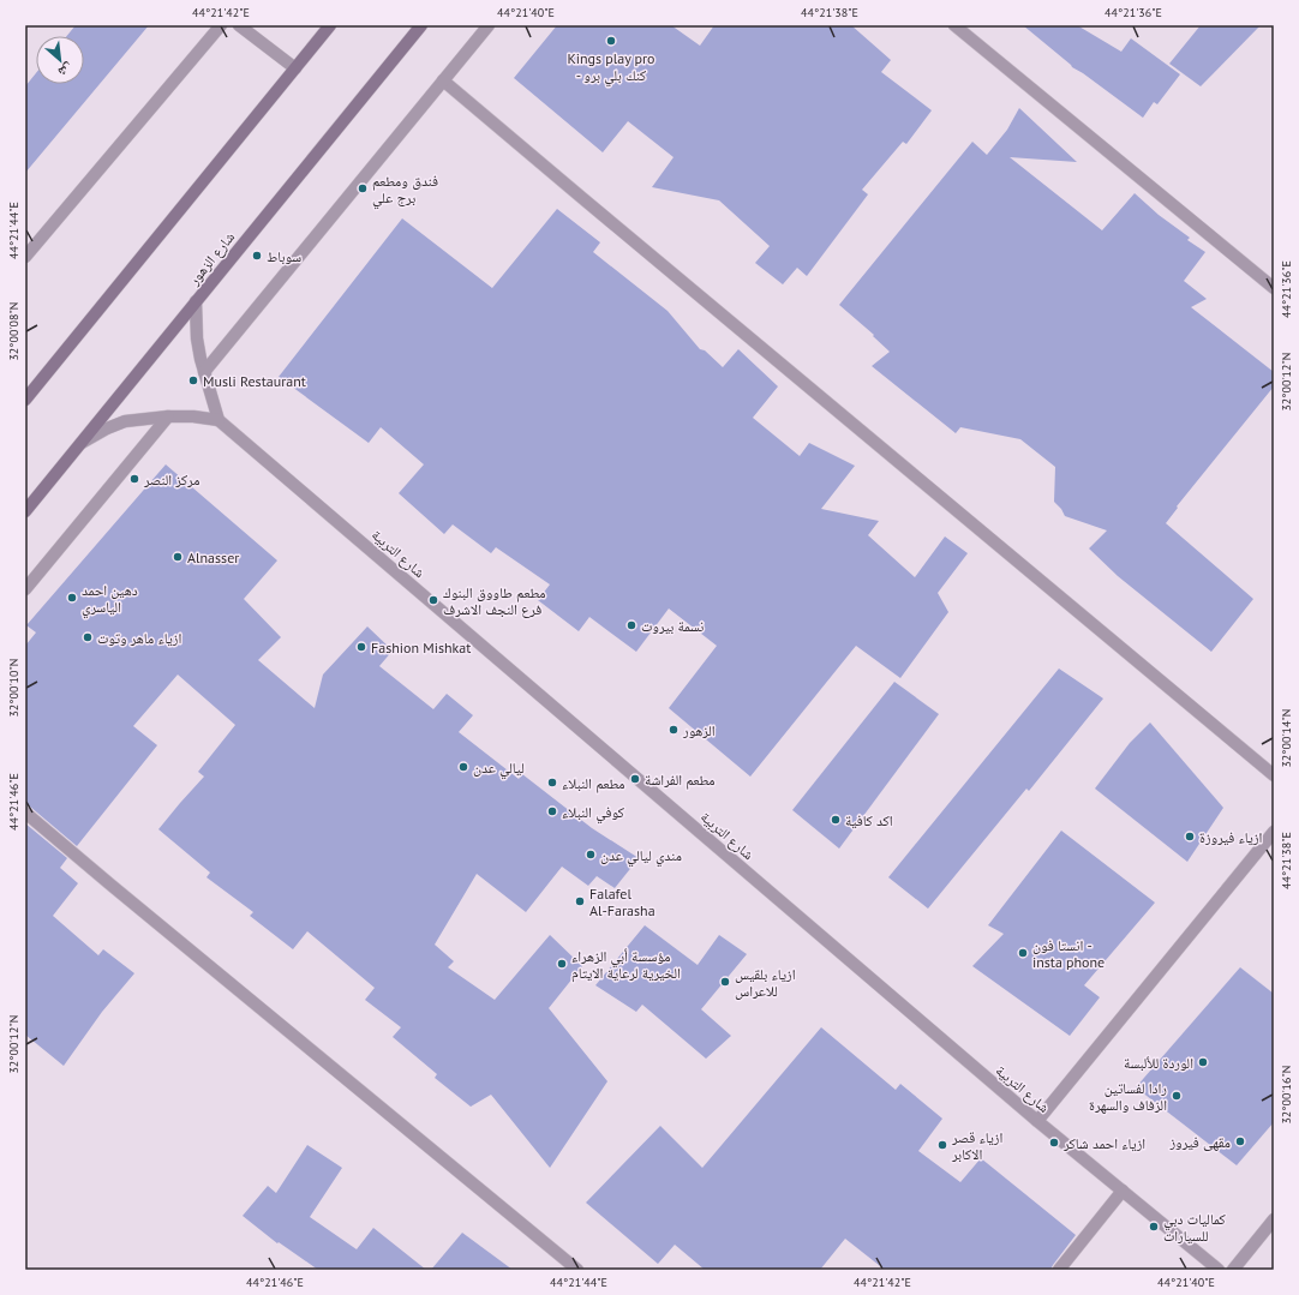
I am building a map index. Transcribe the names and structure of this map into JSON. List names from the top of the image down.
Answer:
{
  "streets": {
    "main road": ["شارع الزهور"],
    "street": ["شارع التربية"]
  },
  "places": [
    "Kings play pro - كنك بلي برو",
    "فندق ومطعم برج علي",
    "سوباط",
    "Musli Restaurant",
    "مرکز النصر",
    "Alnasser",
    "دهين احمد الياسري",
    "مطعم طاووق البنوك فرع النجف الاشرف",
    "نسمة بيروت",
    "ازياء ماهر وتوت",
    "Fashion Mishkat",
    "الزهور",
    "ليالي عدن",
    "مطعم الفراشة",
    "مطعم النبلاء",
    "كوفي النبلاء",
    "اكد كافية",
    "ازياء فيروزة",
    "مندي ليالي عدن",
    "Falafel Al-Farasha",
    "انستا فون - insta phone",
    "مؤسسة أبي الزهراء الخيرية لرعاية الايتام",
    "ازياء بلقيس للاعراس",
    "الوردة للألبسة",
    "رادا لفساتين الزفاف والسهرة",
    "مقهى فيروز",
    "ازياء احمد شاكر",
    "ازياء قصر الاكابر",
    "كماليات دبي للسيارات"
  ],
  "north": "bottom right",
  "coordinates": [
    "44°21'42\"E",
    "44°21'40\"E",
    "44°21'38\"E",
    "44°21'36\"E",
    "44°21'44\"E",
    "32°00'08\"N",
    "32°00'12\"N",
    "32°00'10\"N",
    "32°00'14\"N",
    "44°21'46\"E",
    "32°00'16\"N"
  ]
}
